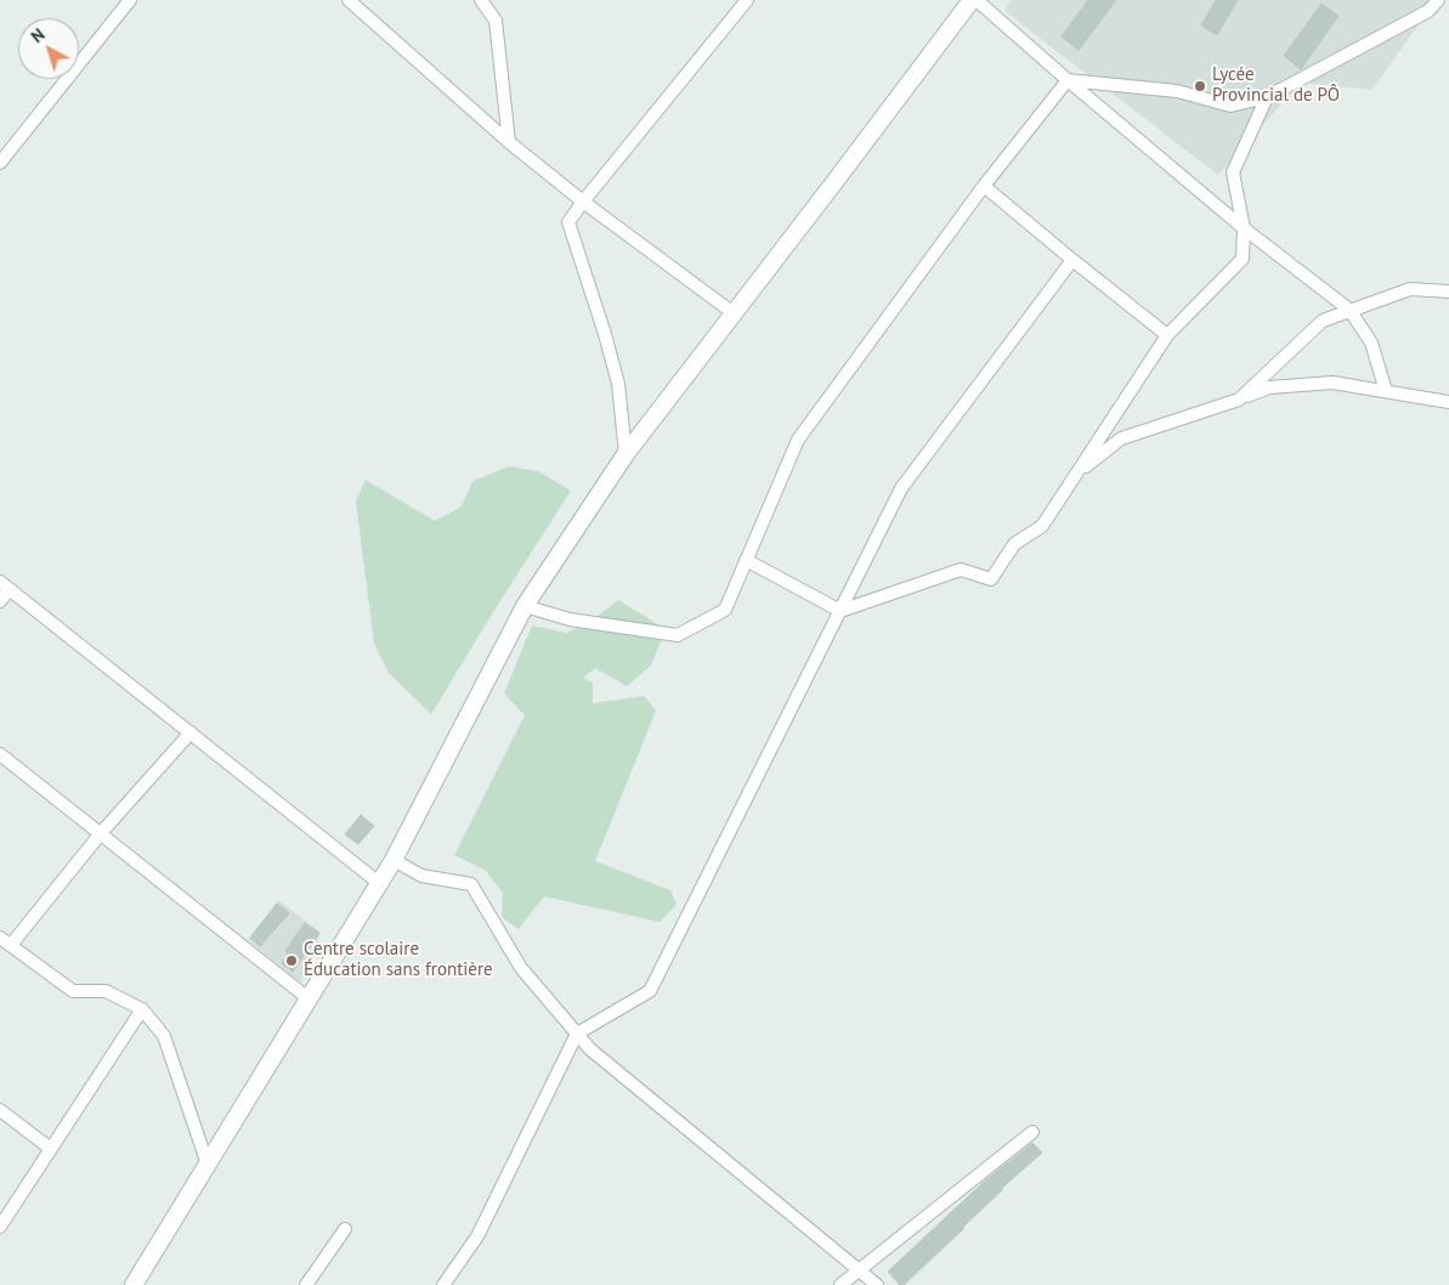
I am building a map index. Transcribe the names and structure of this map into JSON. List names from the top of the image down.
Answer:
{
  "places": ["Lycée Provincial de PÔ", "Centre scolaire Éducation sans frontière"],
  "north": "top left"
}
